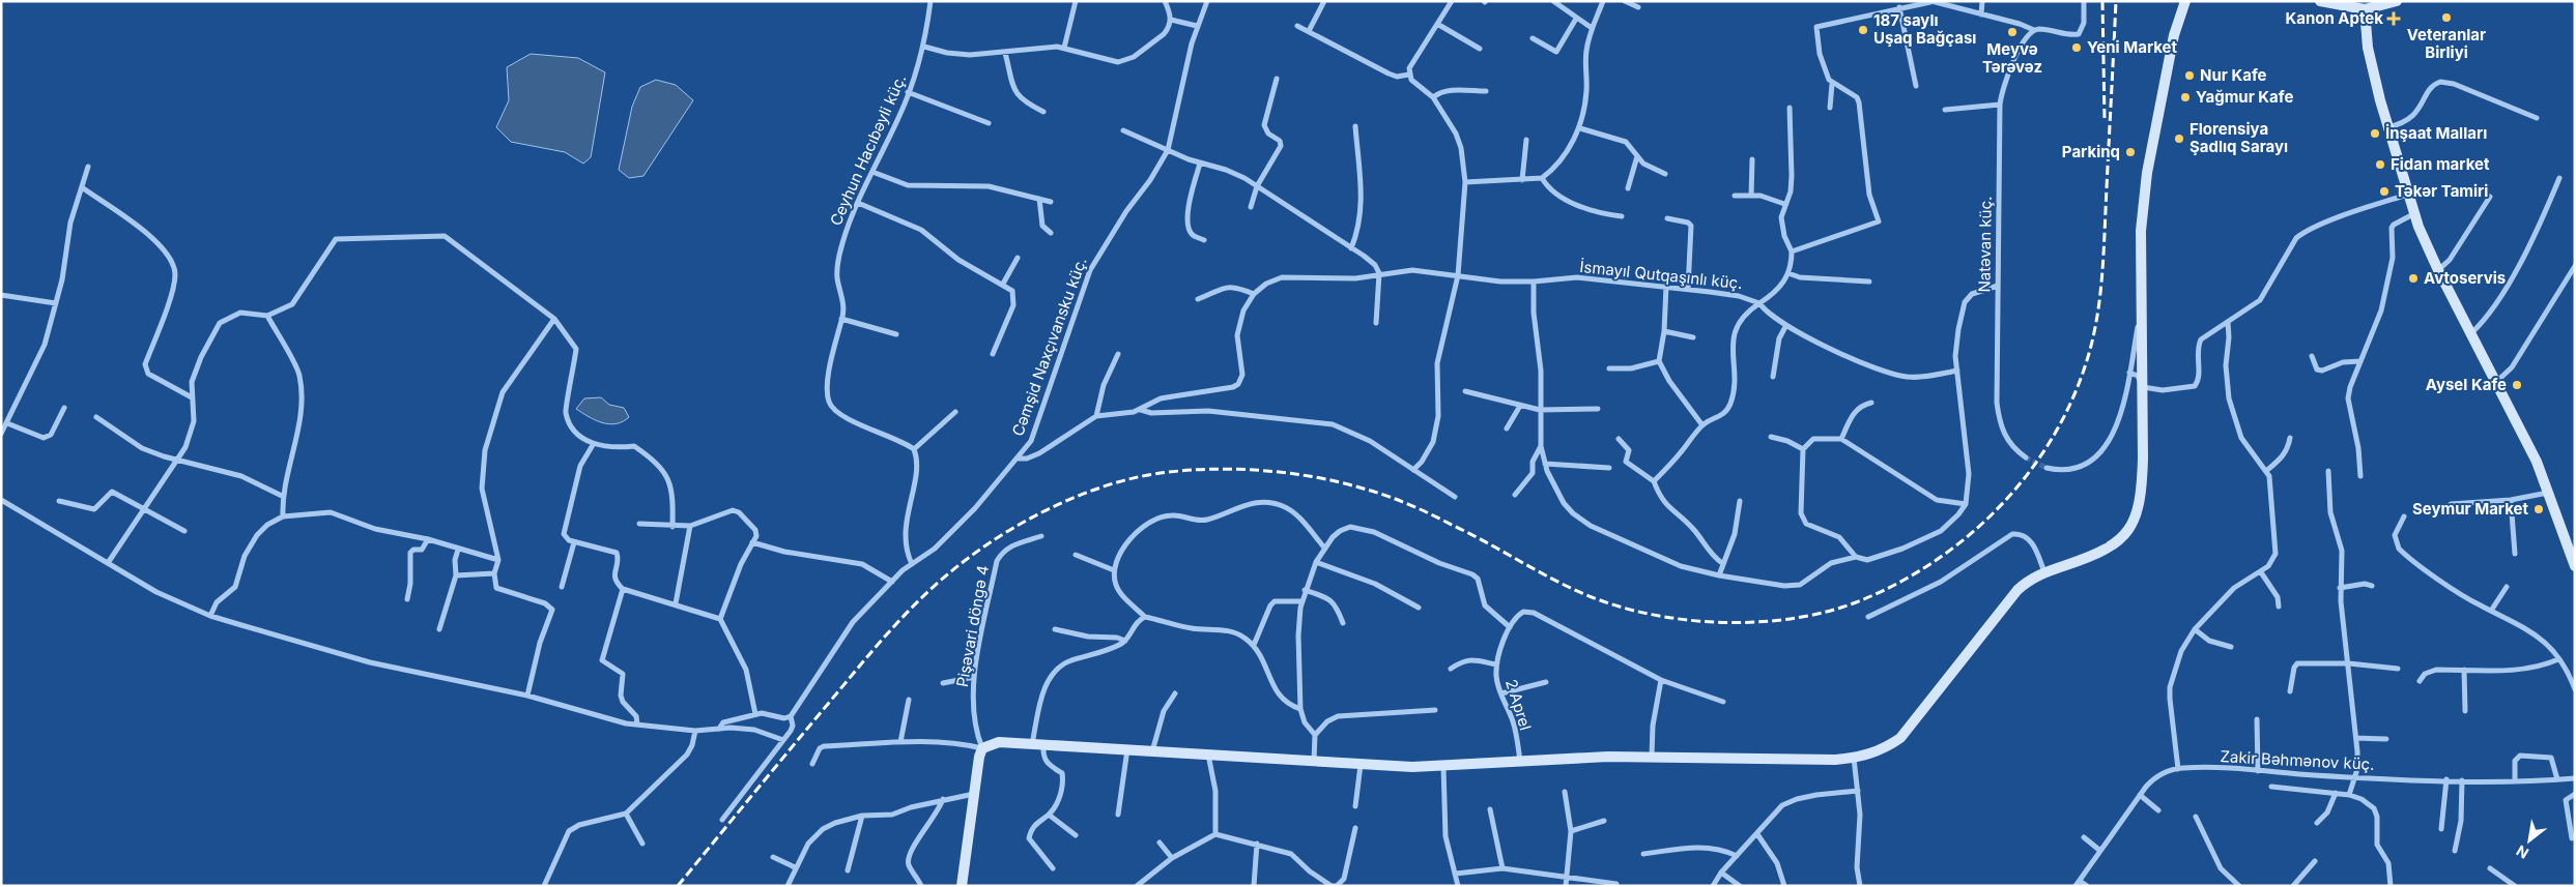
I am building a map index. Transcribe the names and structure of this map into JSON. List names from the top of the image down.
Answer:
{
  "streets": {
    "street": [
      "Ceyhun Hacıbəyli küç.",
      "Natəvan küç.",
      "İsmayıl Qutqaşınlı küç.",
      "Cəmşid Naxçıvansku küç.",
      "Pişəvari döngə 4",
      "2 Aprel",
      "Zakir Bəhmənov küç."
    ]
  },
  "crossings": [
    ["İsmayıl Qutqaşınlı küç.", "Cəmşid Naxçıvansku küç."]
  ],
  "places": {
    "other": [
      "Veteranlar Birliyi",
      "187 saylı Uşaq Bağçası",
      "Meyvə Tərəvəz",
      "Yeni Market",
      "Nur Kafe",
      "Yağmur Kafe",
      "İnşaat Malları",
      "Florensiya Şadlıq Sarayı",
      "Parkinq",
      "Fidan market",
      "Təkər Tamiri",
      "Avtoservis",
      "Aysel Kafe",
      "Seymur Market"
    ],
    "health": ["Kanon Aptek"]
  },
  "north": "bottom left"
}
